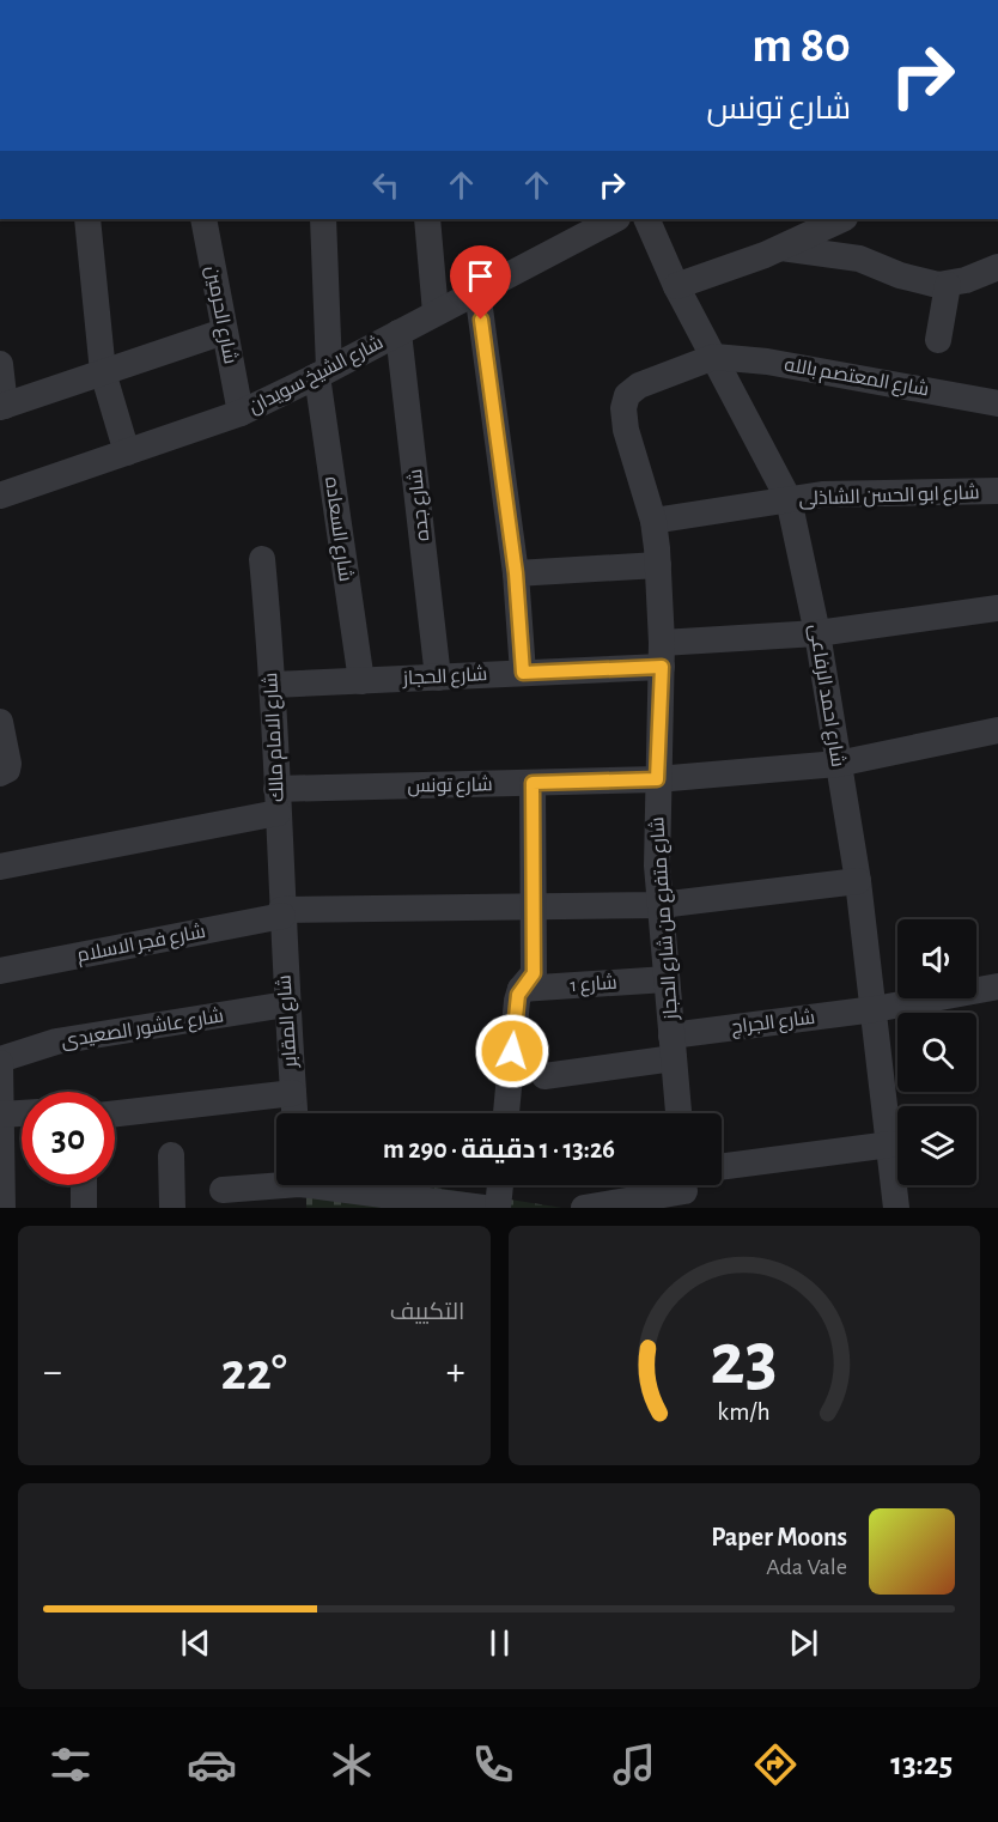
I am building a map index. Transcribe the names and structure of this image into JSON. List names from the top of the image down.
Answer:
{
  "streets": {
    "street": [
      "شارع الحرمين",
      "شارع الشيخ سويدان",
      "شارع المعتصم بالله",
      "شارع ابو الحسن الشاذلى",
      "شارع جده",
      "شارع السعاده",
      "شارع الحجاز",
      "شارع احمد الرفاعى",
      "شارع الامام مالك",
      "شارع تونس",
      "شارع متفرع من شارع الحجاز",
      "شارع فجر الاسلام",
      "شارع 1",
      "شارع المقابر",
      "شارع الجراج",
      "شارع عاشور الصعيدى"
    ]
  },
  "crossings": [
    ["شارع الحرمين", "شارع الشيخ سويدان"],
    ["شارع الشيخ سويدان", "شارع جده"],
    ["شارع الشيخ سويدان", "شارع السعاده"],
    ["شارع المعتصم بالله", "شارع احمد الرفاعى"],
    ["شارع المعتصم بالله", "شارع متفرع من شارع الحجاز"],
    ["شارع ابو الحسن الشاذلى", "شارع احمد الرفاعى"],
    ["شارع ابو الحسن الشاذلى", "شارع متفرع من شارع الحجاز"],
    ["شارع جده", "شارع الحجاز"],
    ["شارع السعاده", "شارع الحجاز"],
    ["شارع الحجاز", "شارع احمد الرفاعى"],
    ["شارع الحجاز", "شارع الامام مالك"],
    ["شارع الحجاز", "شارع متفرع من شارع الحجاز"],
    ["شارع احمد الرفاعى", "شارع تونس"],
    ["شارع احمد الرفاعى", "شارع متفرع من شارع الحجاز"],
    ["شارع احمد الرفاعى", "شارع فجر الاسلام"],
    ["شارع احمد الرفاعى", "شارع الجراج"],
    ["شارع الامام مالك", "شارع تونس"],
    ["شارع الامام مالك", "شارع فجر الاسلام"],
    ["شارع الامام مالك", "شارع المقابر"],
    ["شارع تونس", "شارع متفرع من شارع الحجاز"],
    ["شارع متفرع من شارع الحجاز", "شارع فجر الاسلام"],
    ["شارع متفرع من شارع الحجاز", "شارع 1"],
    ["شارع متفرع من شارع الحجاز", "شارع الجراج"],
    ["شارع فجر الاسلام", "شارع المقابر"],
    ["شارع المقابر", "شارع عاشور الصعيدى"]
  ],
  "page": {
    "turn": ["80 m", "شارع تونس"],
    "limit": "30",
    "trip": "13:26 · 1 دقيقة · 290 m",
    "tile": "التكييف",
    "heat": ["−", "22°", "+"],
    "song": ["Paper Moons", "Ada Vale"],
    "tabs": "13:25",
    "gauge": ["23", "km/h"]
  }
}
